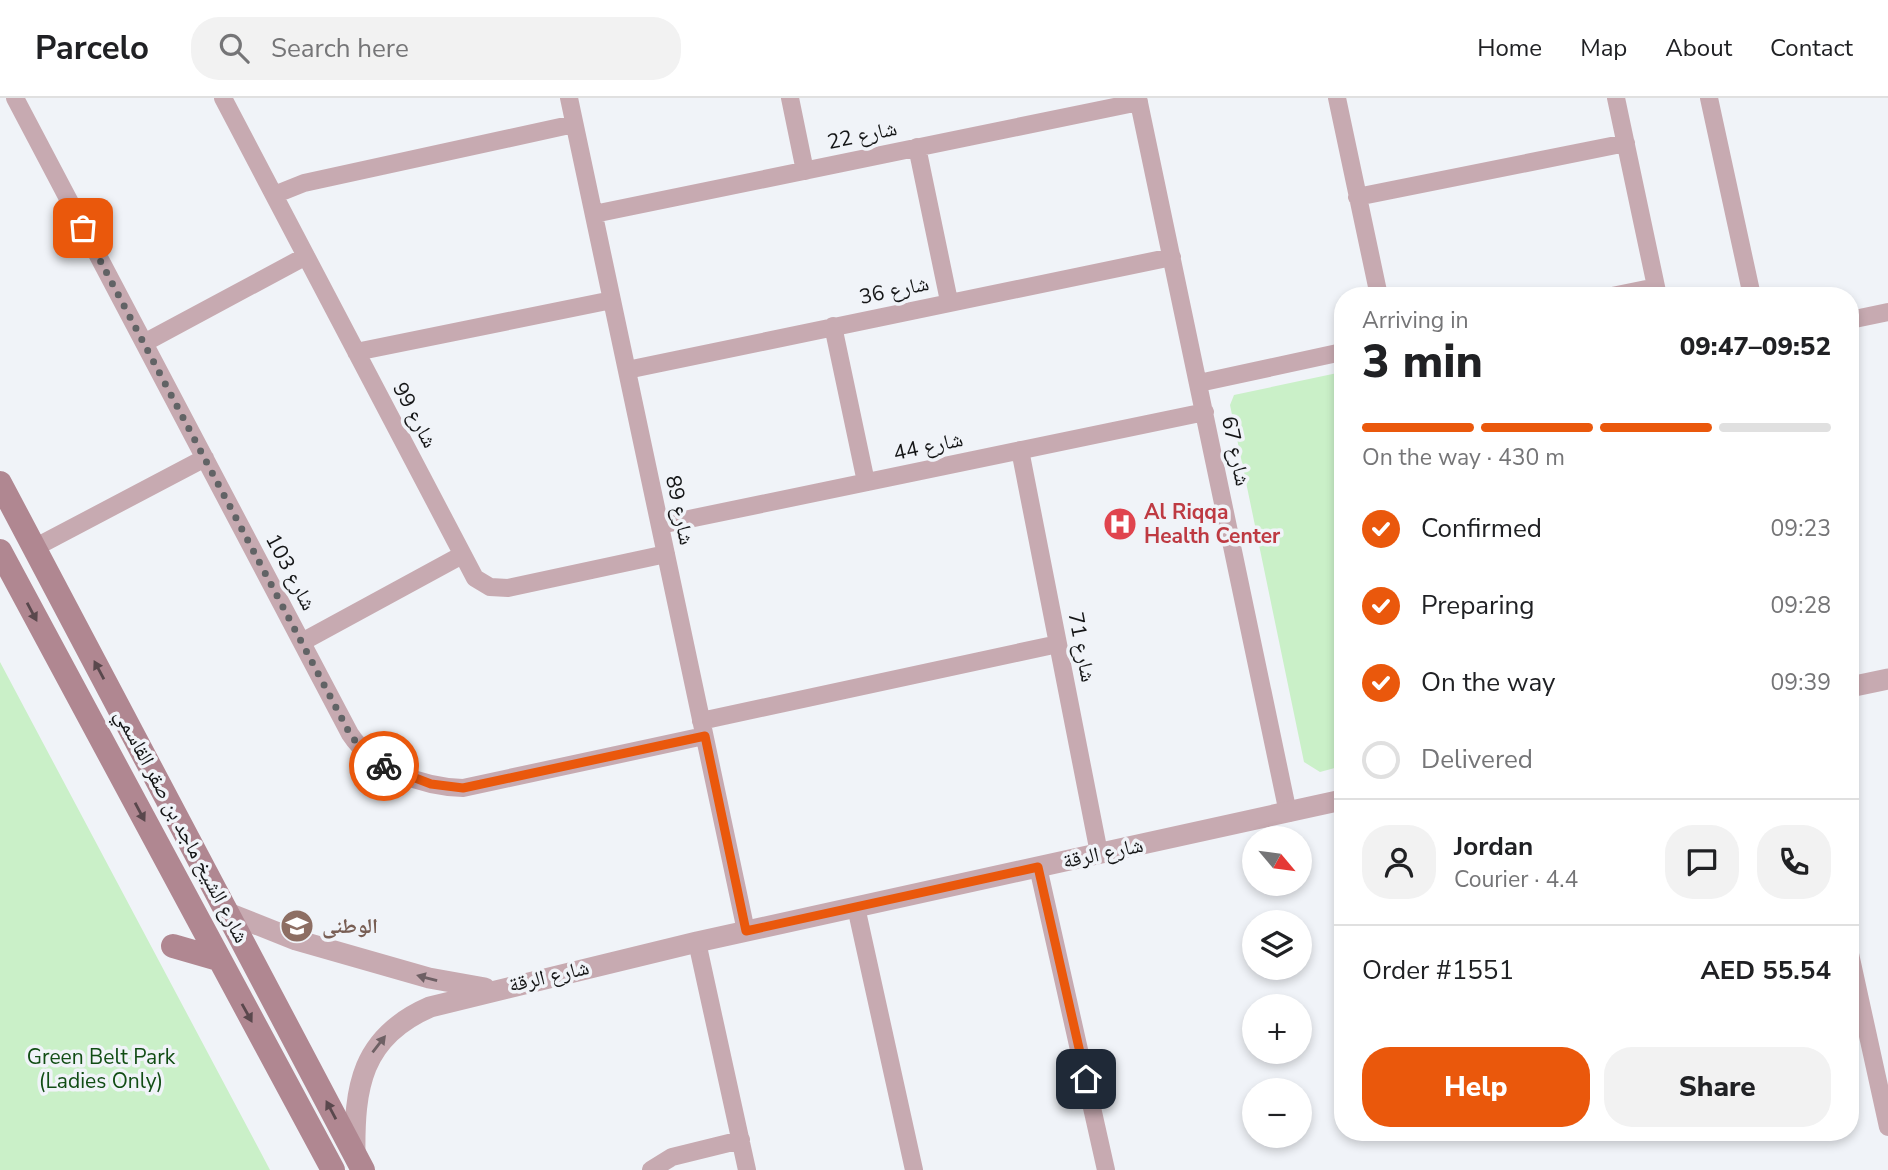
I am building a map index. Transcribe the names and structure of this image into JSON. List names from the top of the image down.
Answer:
{
  "streets": {
    "main road": ["شارع الشيخ ماجد بن صقر القاسمي"],
    "street": [
      "شارع 22",
      "شارع 36",
      "شارع 99",
      "شارع 44",
      "شارع 67",
      "شارع 89",
      "شارع 103",
      "شارع 71",
      "شارع الرقة"
    ]
  },
  "crossings": [
    ["شارع 22", "شارع 67"],
    ["شارع 22", "شارع 89"],
    ["شارع 36", "شارع 67"],
    ["شارع 36", "شارع 89"],
    ["شارع 99", "شارع 89"],
    ["شارع 44", "شارع 67"],
    ["شارع 44", "شارع 89"],
    ["شارع 44", "شارع 71"],
    ["شارع 67", "شارع الرقة"],
    ["شارع 89", "شارع 103"],
    ["شارع 89", "شارع الرقة"],
    ["شارع 103", "شارع 71"],
    ["شارع 71", "شارع الرقة"],
    ["شارع الشيخ ماجد بن صقر القاسمي", "شارع الرقة"]
  ],
  "parks": ["Green Belt Park (Ladies Only)"],
  "places": {
    "hospital": ["Al Riqqa Health Center"],
    "school or university": ["الوطنی"]
  },
  "north": "bottom right",
  "page": {
    "header": "Parcelo",
    "search": "Search here",
    "nav": [
      "Home",
      "Map",
      "About",
      "Contact"
    ],
    "heading": ["3 min", "Arriving in", "09:47–09:52"],
    "panel": [
      "Jordan",
      "Courier · 4.4",
      "Order #1551",
      "AED 55.54"
    ],
    "bar": "On the way · 430 m",
    "list": [
      ["Confirmed", "09:23"],
      ["Preparing", "09:28"],
      ["On the way", "09:39"],
      "Delivered"
    ],
    "map_buttons": ["+", "−"],
    "buttons": ["Help", "Share"]
  }
}
